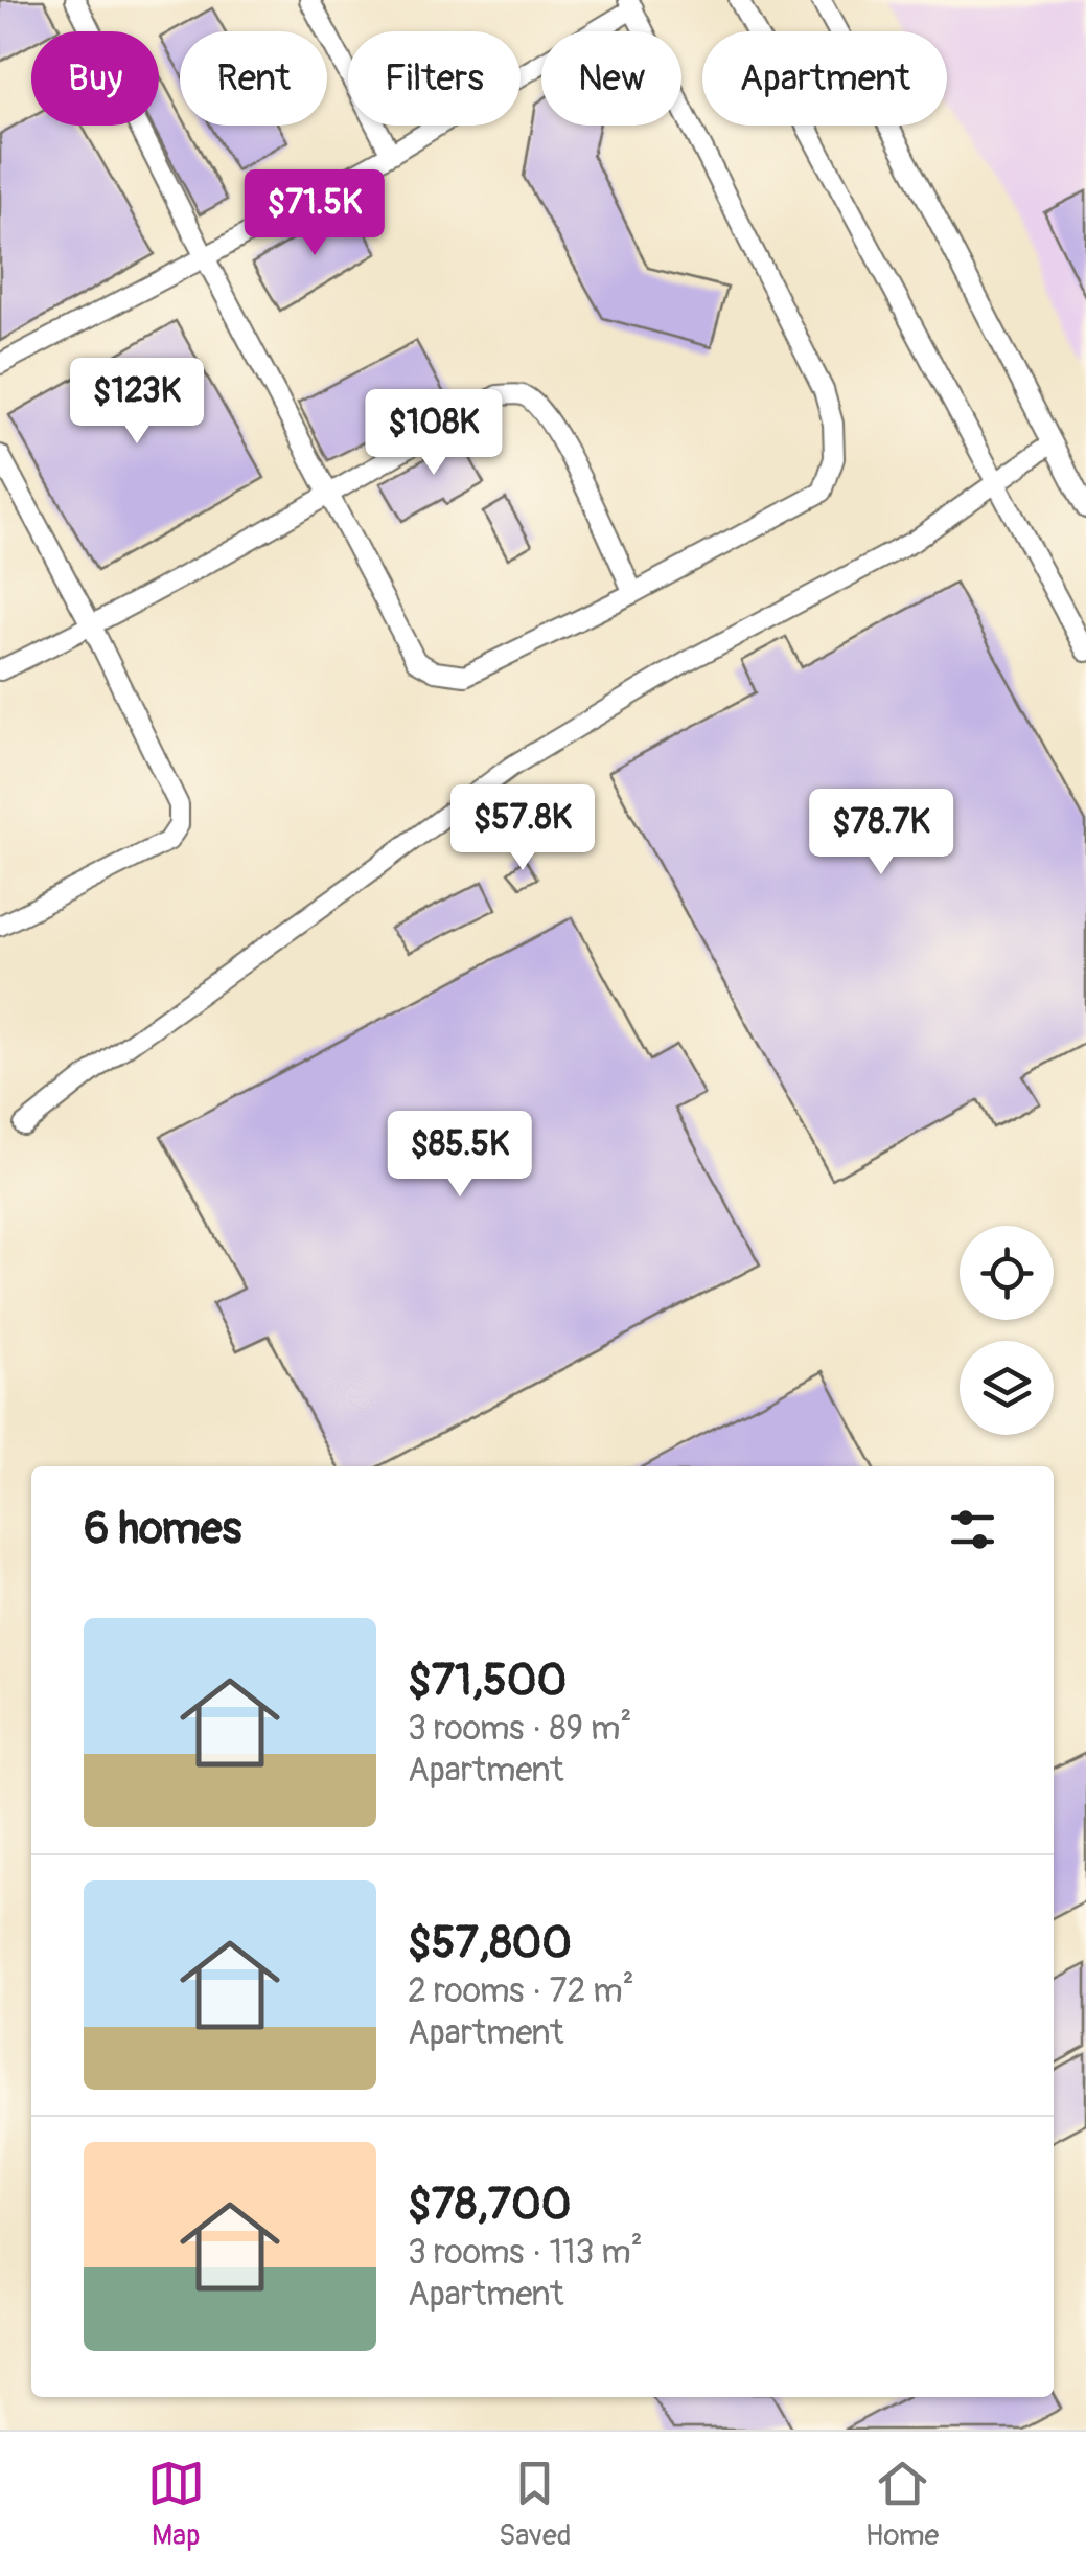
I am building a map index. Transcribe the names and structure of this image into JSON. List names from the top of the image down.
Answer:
{
  "page": {
    "chip": [
      "Buy",
      "Rent",
      "Filters",
      "New",
      "Apartment"
    ],
    "price": [
      "$71.5K",
      "$123K",
      "$108K",
      "$57.8K",
      "$78.7K",
      "$85.5K"
    ],
    "heading": "6 homes",
    "list": [
      {
        "name": "$71,500",
        "note": "3 rooms · 89 m² · Apartment"
      },
      {
        "name": "$57,800",
        "note": "2 rooms · 72 m² · Apartment"
      },
      {
        "name": "$78,700",
        "note": "3 rooms · 113 m² · Apartment"
      }
    ],
    "tabs": ["Map", "Saved", "Home"]
  }
}
